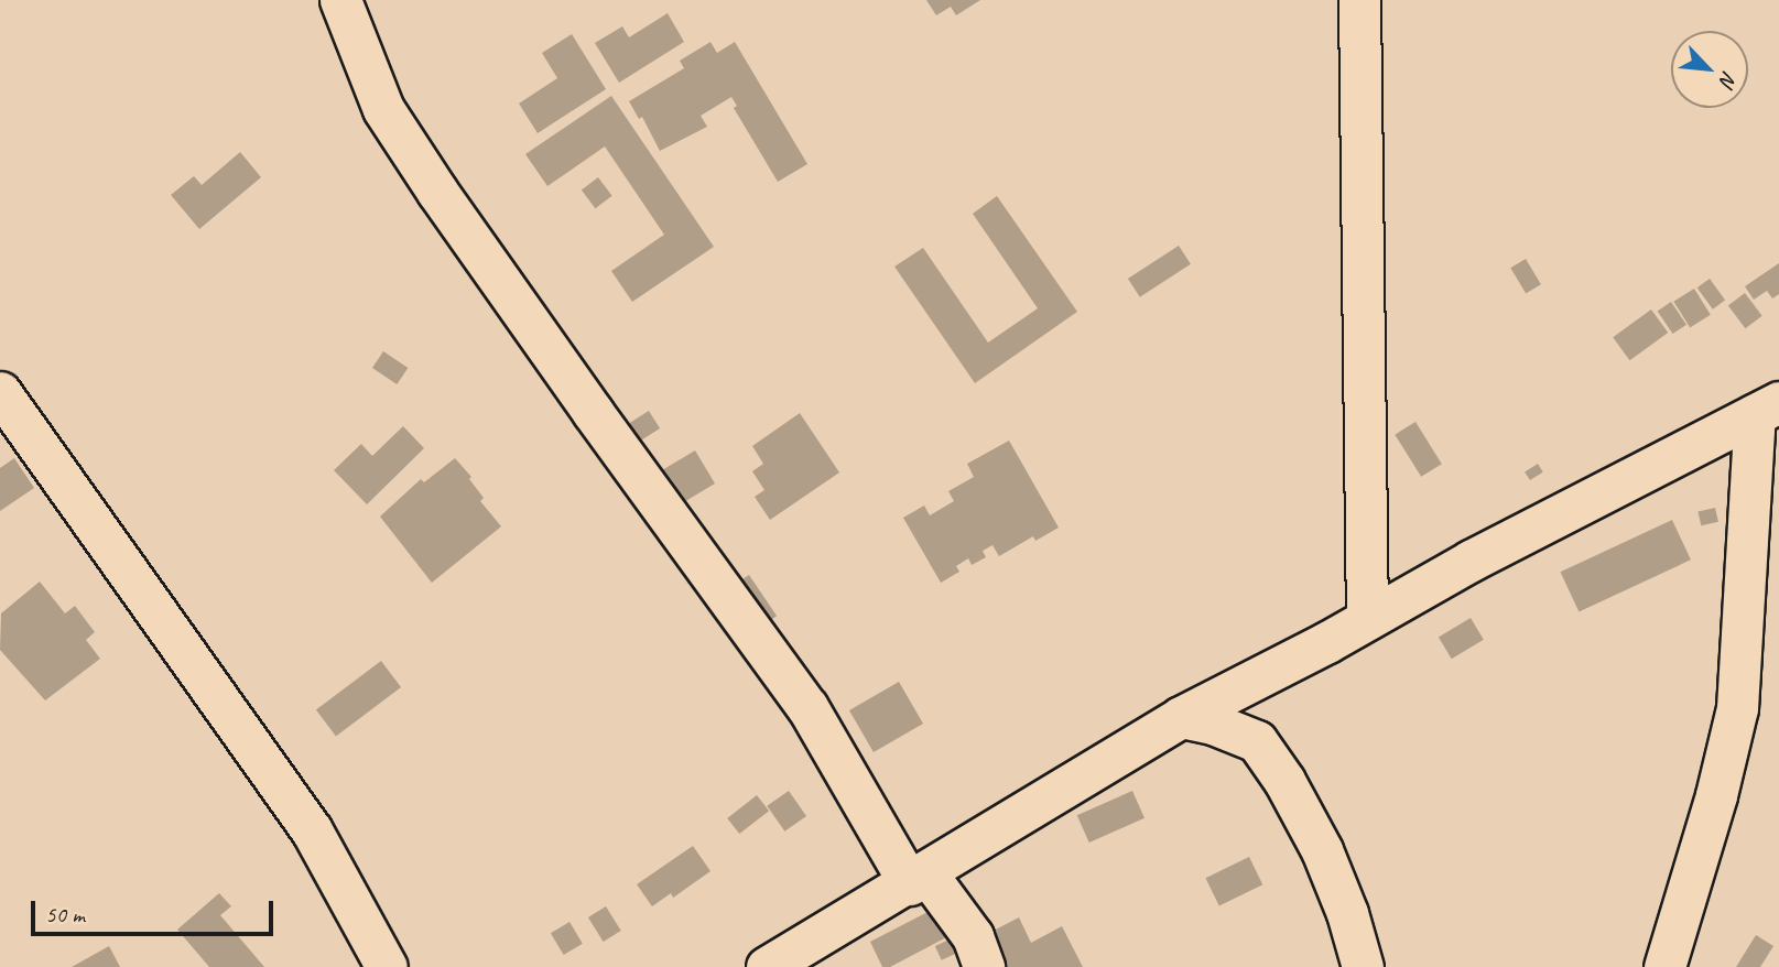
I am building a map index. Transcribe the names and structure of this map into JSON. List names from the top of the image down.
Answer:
{
  "scale_bar": "50 m",
  "north": "bottom right"
}
